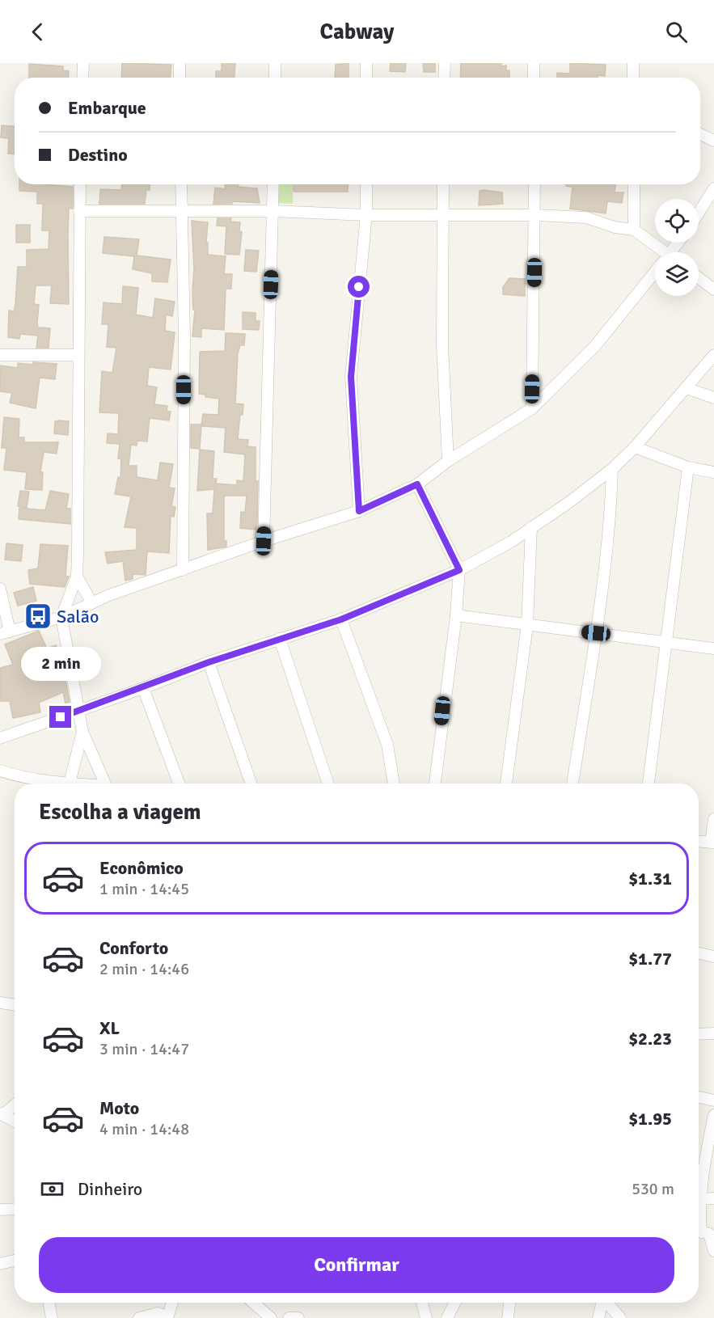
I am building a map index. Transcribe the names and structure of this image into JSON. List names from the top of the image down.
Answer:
{
  "places": {
    "bus stop": ["Salão"]
  },
  "page": {
    "header": "Cabway",
    "banner": ["Embarque", "Destino"],
    "bubble": "2 min",
    "heading": "Escolha a viagem",
    "list": [
      {
        "name": "Econômico",
        "note": "1 min · 14:45",
        "value": "$1.31"
      },
      {
        "name": "Conforto",
        "note": "2 min · 14:46",
        "value": "$1.77"
      },
      {
        "name": "XL",
        "note": "3 min · 14:47",
        "value": "$2.23"
      },
      {
        "name": "Moto",
        "note": "4 min · 14:48",
        "value": "$1.95"
      }
    ],
    "pay": ["Dinheiro", "530 m"],
    "buttons": "Confirmar"
  }
}
